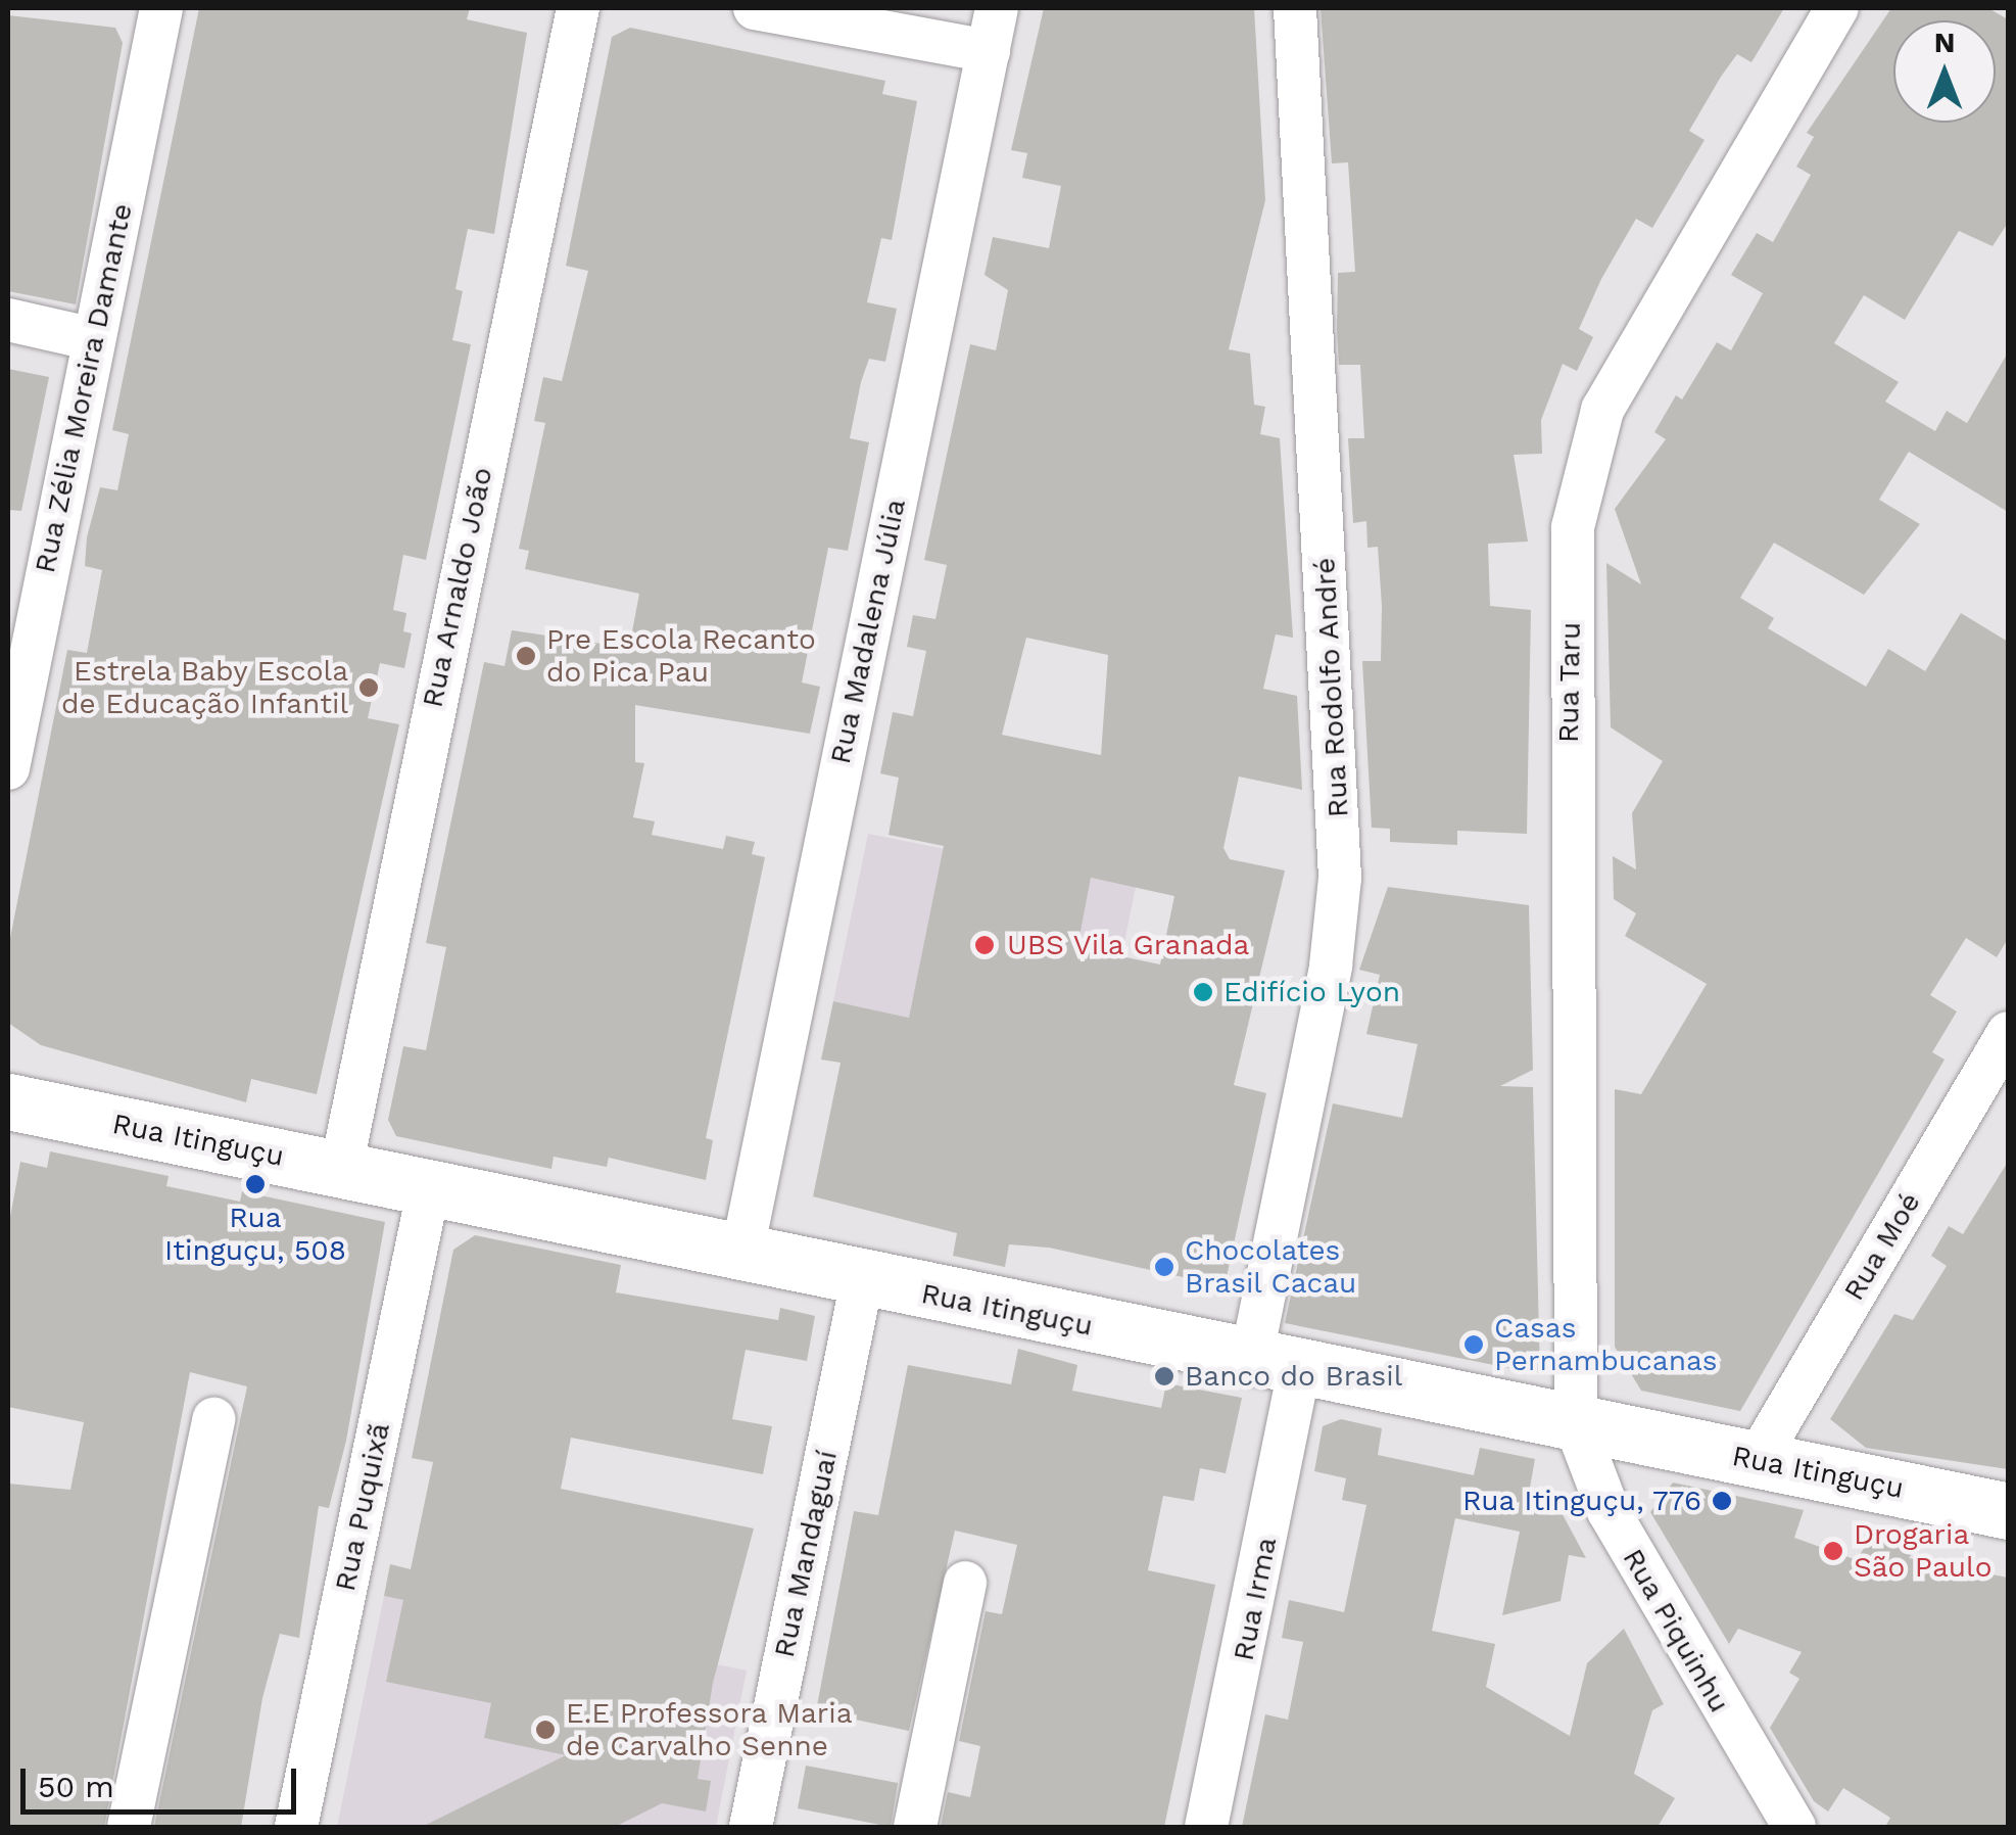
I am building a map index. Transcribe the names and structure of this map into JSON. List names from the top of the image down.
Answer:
{
  "streets": {
    "main road": ["Rua Itinguçu"],
    "street": [
      "Rua Zélia Moreira Damante",
      "Rua Arnaldo João",
      "Rua Madalena Júlia",
      "Rua Taru",
      "Rua Rodolfo André",
      "Rua Moé",
      "Rua Puquixã",
      "Rua Mandaguaí",
      "Rua Irma",
      "Rua Piquinhu"
    ]
  },
  "crossings": [
    ["Rua Arnaldo João", "Rua Itinguçu"],
    ["Rua Madalena Júlia", "Rua Itinguçu"],
    ["Rua Taru", "Rua Itinguçu"],
    ["Rua Taru", "Rua Piquinhu"],
    ["Rua Rodolfo André", "Rua Itinguçu"],
    ["Rua Rodolfo André", "Rua Irma"],
    ["Rua Itinguçu", "Rua Moé"],
    ["Rua Itinguçu", "Rua Puquixã"],
    ["Rua Itinguçu", "Rua Mandaguaí"],
    ["Rua Itinguçu", "Rua Irma"],
    ["Rua Itinguçu", "Rua Piquinhu"]
  ],
  "places": [
    "Pre Escola Recanto do Pica Pau",
    "Estrela Baby Escola de Educação Infantil",
    "UBS Vila Granada",
    "Edifício Lyon",
    "Rua Itinguçu, 508",
    "Chocolates Brasil Cacau",
    "Casas Pernambucanas",
    "Banco do Brasil",
    "Rua Itinguçu, 776",
    "Drogaria São Paulo",
    "E.E Professora Maria de Carvalho Senne"
  ],
  "scale_bar": "50 m",
  "north": "top"
}
